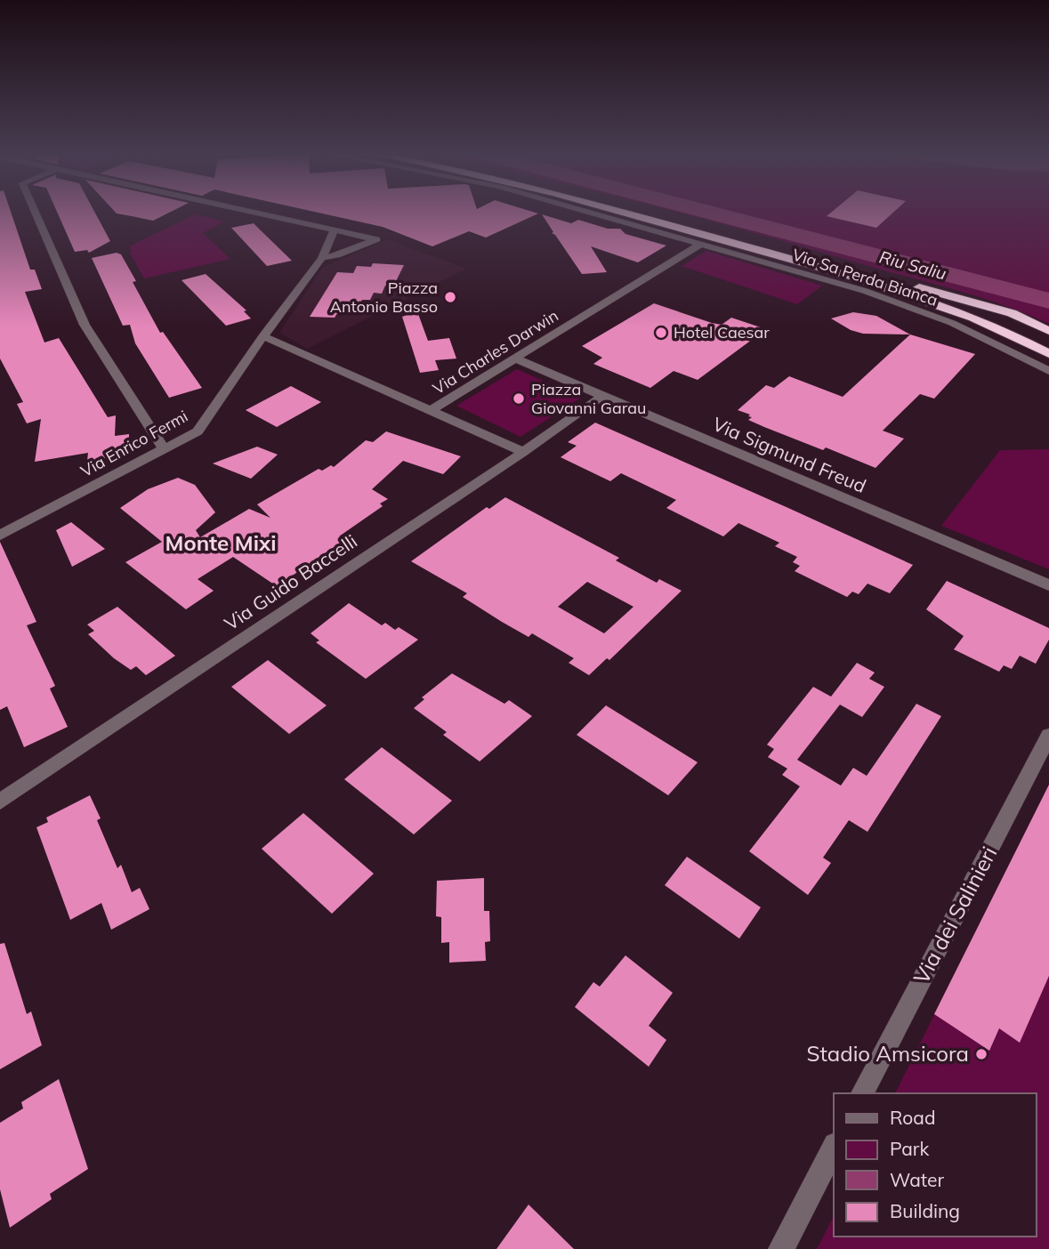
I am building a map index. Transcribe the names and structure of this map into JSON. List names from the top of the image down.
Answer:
{
  "streets": {
    "street": [
      "Via Sa Perda Bianca",
      "Via Charles Darwin",
      "Via Enrico Fermi",
      "Via Sigmund Freud",
      "Via Guido Baccelli",
      "Via dei Salinieri"
    ]
  },
  "crossings": [
    ["Via Sa Perda Bianca", "Via Charles Darwin"],
    ["Via Charles Darwin", "Via Enrico Fermi"],
    ["Via Charles Darwin", "Via Sigmund Freud"],
    ["Via Sigmund Freud", "Via Guido Baccelli"]
  ],
  "districts": ["Monte Mixi"],
  "water": ["Riu Saliu"],
  "places": [
    "Piazza Antonio Basso",
    "Hotel Caesar",
    "Piazza Giovanni Garau",
    "Stadio Amsicora"
  ],
  "legend": [
    "Road",
    "Park",
    "Water",
    "Building"
  ]
}
